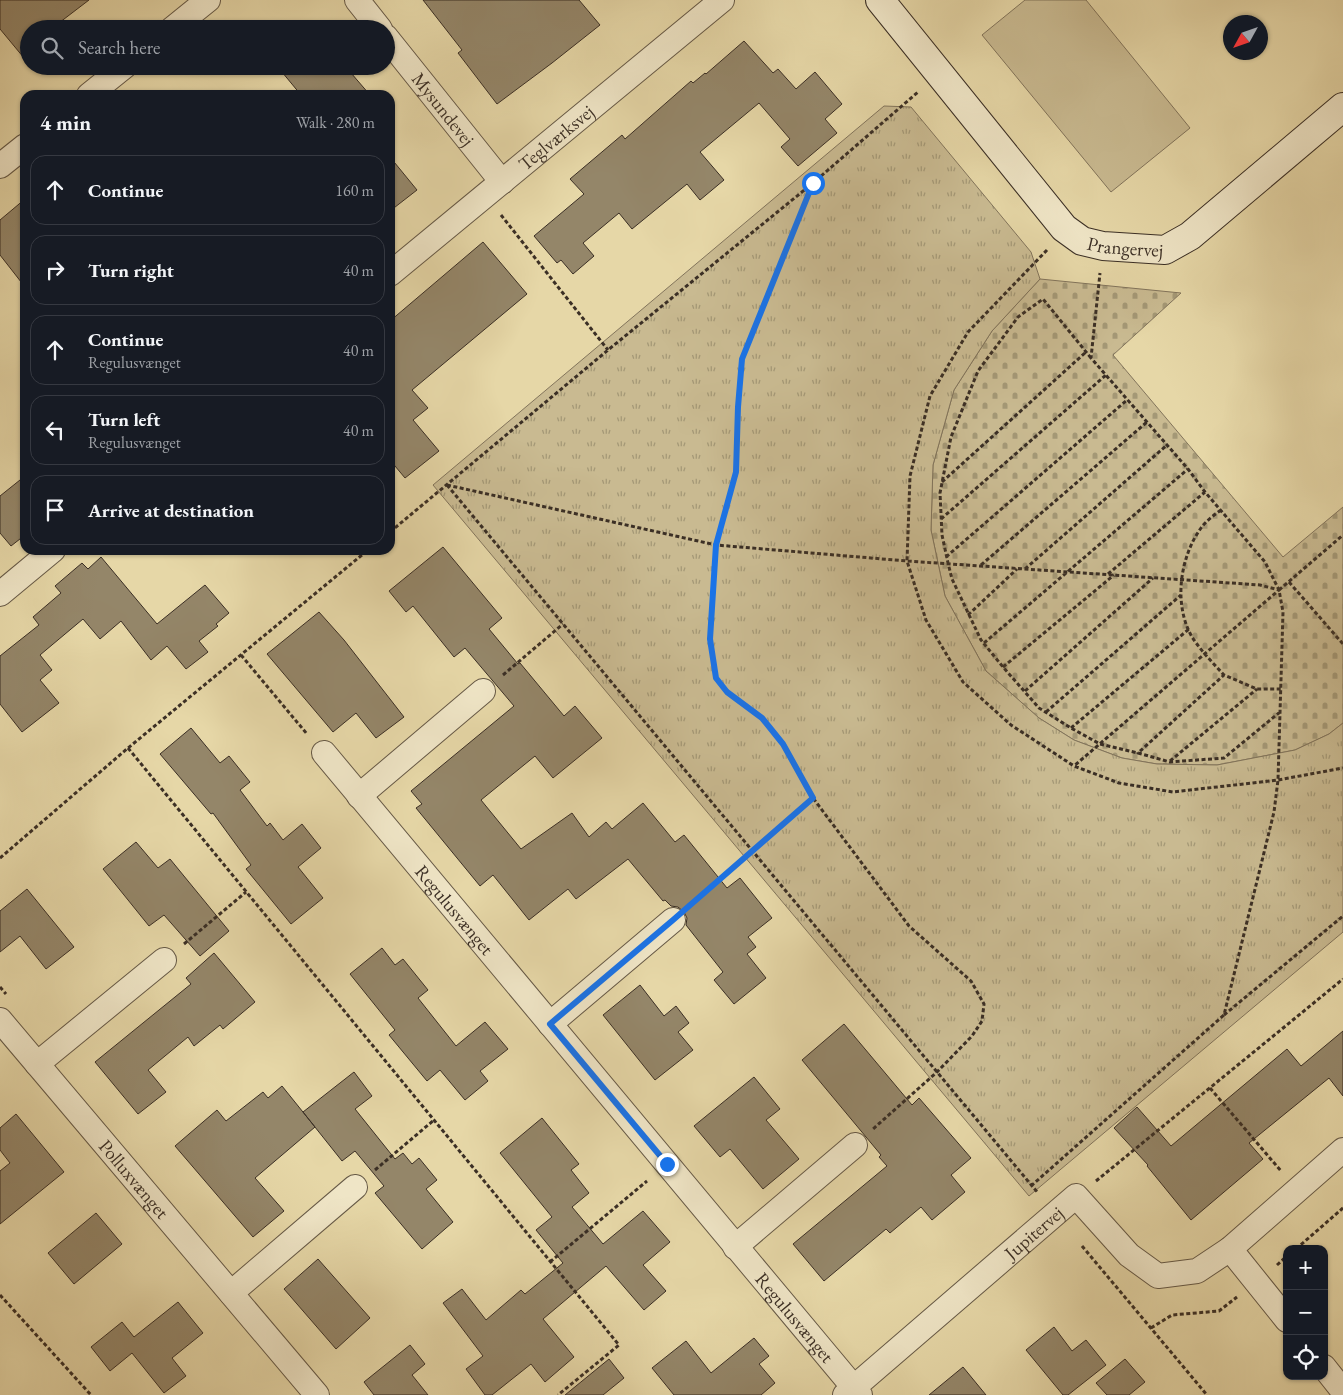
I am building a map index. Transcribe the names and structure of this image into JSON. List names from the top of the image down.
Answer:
{
  "streets": {
    "street": [
      "Mysundevej",
      "Teglværksvej",
      "Prangervej",
      "Regulusvænget",
      "Polluxvænget",
      "Jupitervej"
    ]
  },
  "crossings": [
    ["Mysundevej", "Teglværksvej"],
    ["Regulusvænget", "Jupitervej"]
  ],
  "north": "bottom left",
  "page": {
    "search": "Search here",
    "heading": ["4 min", "Walk · 280 m"],
    "list": [
      ["Continue", "160 m"],
      ["Turn right", "40 m"],
      ["Continue", "Regulusvænget", "40 m"],
      ["Turn left", "Regulusvænget", "40 m"],
      "Arrive at destination"
    ],
    "map_buttons": ["+", "−"]
  }
}
